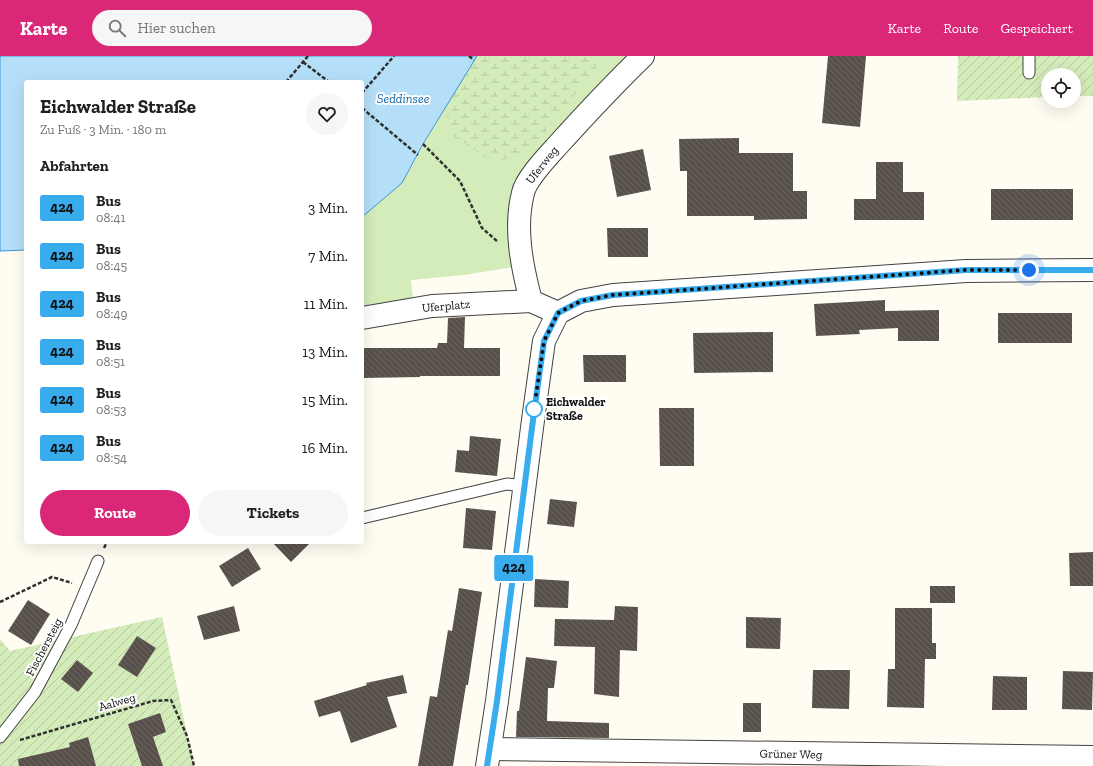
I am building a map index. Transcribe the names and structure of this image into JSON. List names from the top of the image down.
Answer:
{
  "streets": {
    "street": ["Uferweg", "Uferplatz", "Grüner Weg"],
    "lane": ["Fischersteig"],
    "path": ["Aalweg"]
  },
  "crossings": [
    ["Uferweg", "Uferplatz"]
  ],
  "water": ["Seddinsee"],
  "places": ["Eichwalder Straße"],
  "lines": ["bus line 424"],
  "page": {
    "header": "Karte",
    "search": "Hier suchen",
    "nav": ["Karte", "Route", "Gespeichert"],
    "on_map": "424",
    "heading": [
      ["Eichwalder Straße", "Zu Fuß · 3 Min. · 180 m"],
      "Abfahrten"
    ],
    "list": [
      {
        "mark": "424",
        "name": "Bus",
        "note": "08:41",
        "value": "3 Min."
      },
      {
        "mark": "424",
        "name": "Bus",
        "note": "08:45",
        "value": "7 Min."
      },
      {
        "mark": "424",
        "name": "Bus",
        "note": "08:49",
        "value": "11 Min."
      },
      {
        "mark": "424",
        "name": "Bus",
        "note": "08:51",
        "value": "13 Min."
      },
      {
        "mark": "424",
        "name": "Bus",
        "note": "08:53",
        "value": "15 Min."
      },
      {
        "mark": "424",
        "name": "Bus",
        "note": "08:54",
        "value": "16 Min."
      }
    ],
    "buttons": ["Route", "Tickets"]
  }
}
